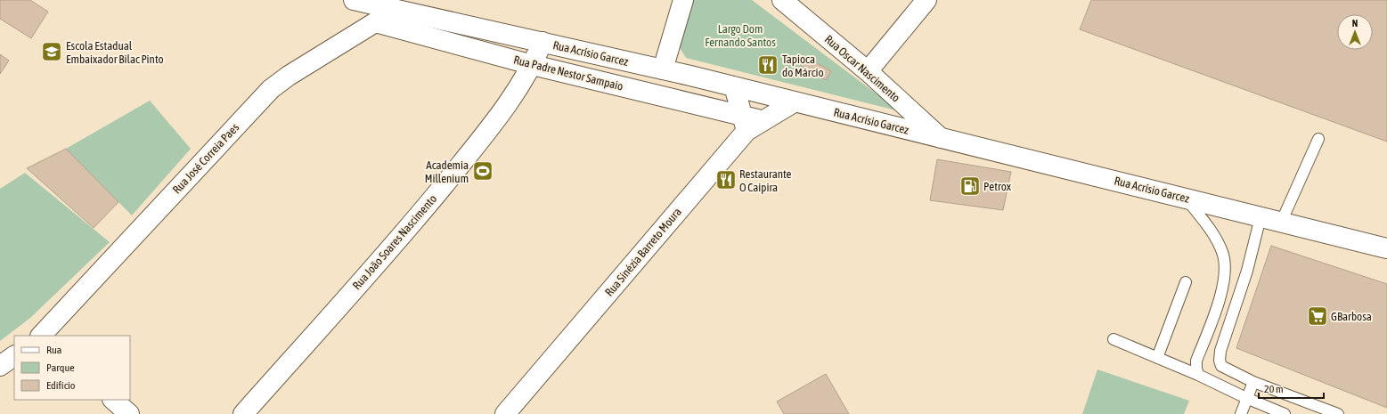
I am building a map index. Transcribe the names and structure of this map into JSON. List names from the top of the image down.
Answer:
{
  "streets": {
    "street": [
      "Rua Acrísio Garcez",
      "Rua Oscar Nascimento",
      "Rua Padre Nestor Sampaio",
      "Rua José Correia Paes",
      "Rua João Soares Nascimento",
      "Rua Sinézia Barreto Moura"
    ]
  },
  "crossings": [
    ["Rua Acrísio Garcez", "Rua Oscar Nascimento"],
    ["Rua Acrísio Garcez", "Rua José Correia Paes"],
    ["Rua Acrísio Garcez", "Rua João Soares Nascimento"],
    ["Rua Acrísio Garcez", "Rua Sinézia Barreto Moura"],
    ["Rua Padre Nestor Sampaio", "Rua José Correia Paes"],
    ["Rua Padre Nestor Sampaio", "Rua João Soares Nascimento"],
    ["Rua Padre Nestor Sampaio", "Rua Sinézia Barreto Moura"]
  ],
  "parks": ["Largo Dom Fernando Santos"],
  "places": {
    "school or university": ["Escola Estadual Embaixador Bilac Pinto"],
    "restaurant": ["Tapioca do Márcio", "Restaurante O Caipira"],
    "sports": ["Academia Millenium"],
    "fuel station": ["Petrox"],
    "supermarket": ["GBarbosa"]
  },
  "legend": ["Rua", "Parque", "Edifício"],
  "scale_bar": "20 m",
  "north": "top"
}
